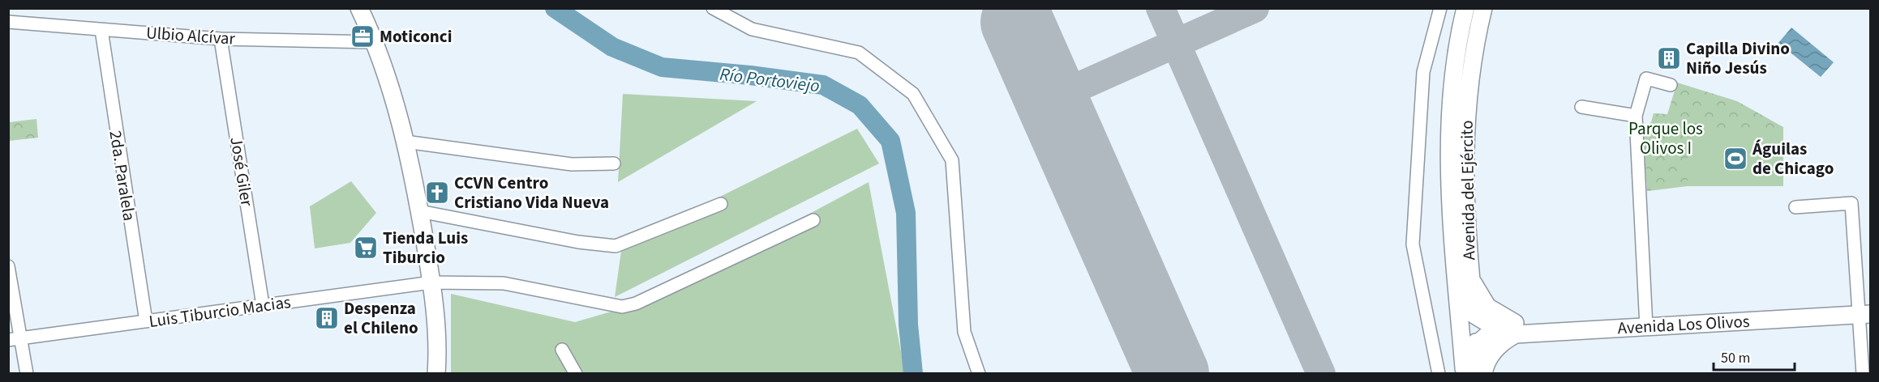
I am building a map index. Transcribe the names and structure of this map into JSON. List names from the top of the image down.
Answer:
{
  "streets": {
    "street": [
      "Ulbio Alcívar",
      "José Giler",
      "2da. Paralela",
      "Avenida del Ejército",
      "Luis Tiburcio Macias",
      "Avenida Los Olivos"
    ]
  },
  "crossings": [
    ["Ulbio Alcívar", "José Giler"],
    ["Ulbio Alcívar", "2da. Paralela"],
    ["José Giler", "Luis Tiburcio Macias"],
    ["2da. Paralela", "Luis Tiburcio Macias"]
  ],
  "water": ["Río Portoviejo"],
  "parks": ["Parque los Olivos I"],
  "places": {
    "office": ["Moticonci"],
    "building": ["Capilla Divino Niño Jesús", "Despenza el Chileno"],
    "sports": ["Águilas de Chicago"],
    "church": ["CCVN Centro Cristiano Vida Nueva"],
    "supermarket": ["Tienda Luis Tiburcio"]
  },
  "scale_bar": "50 m"
}
